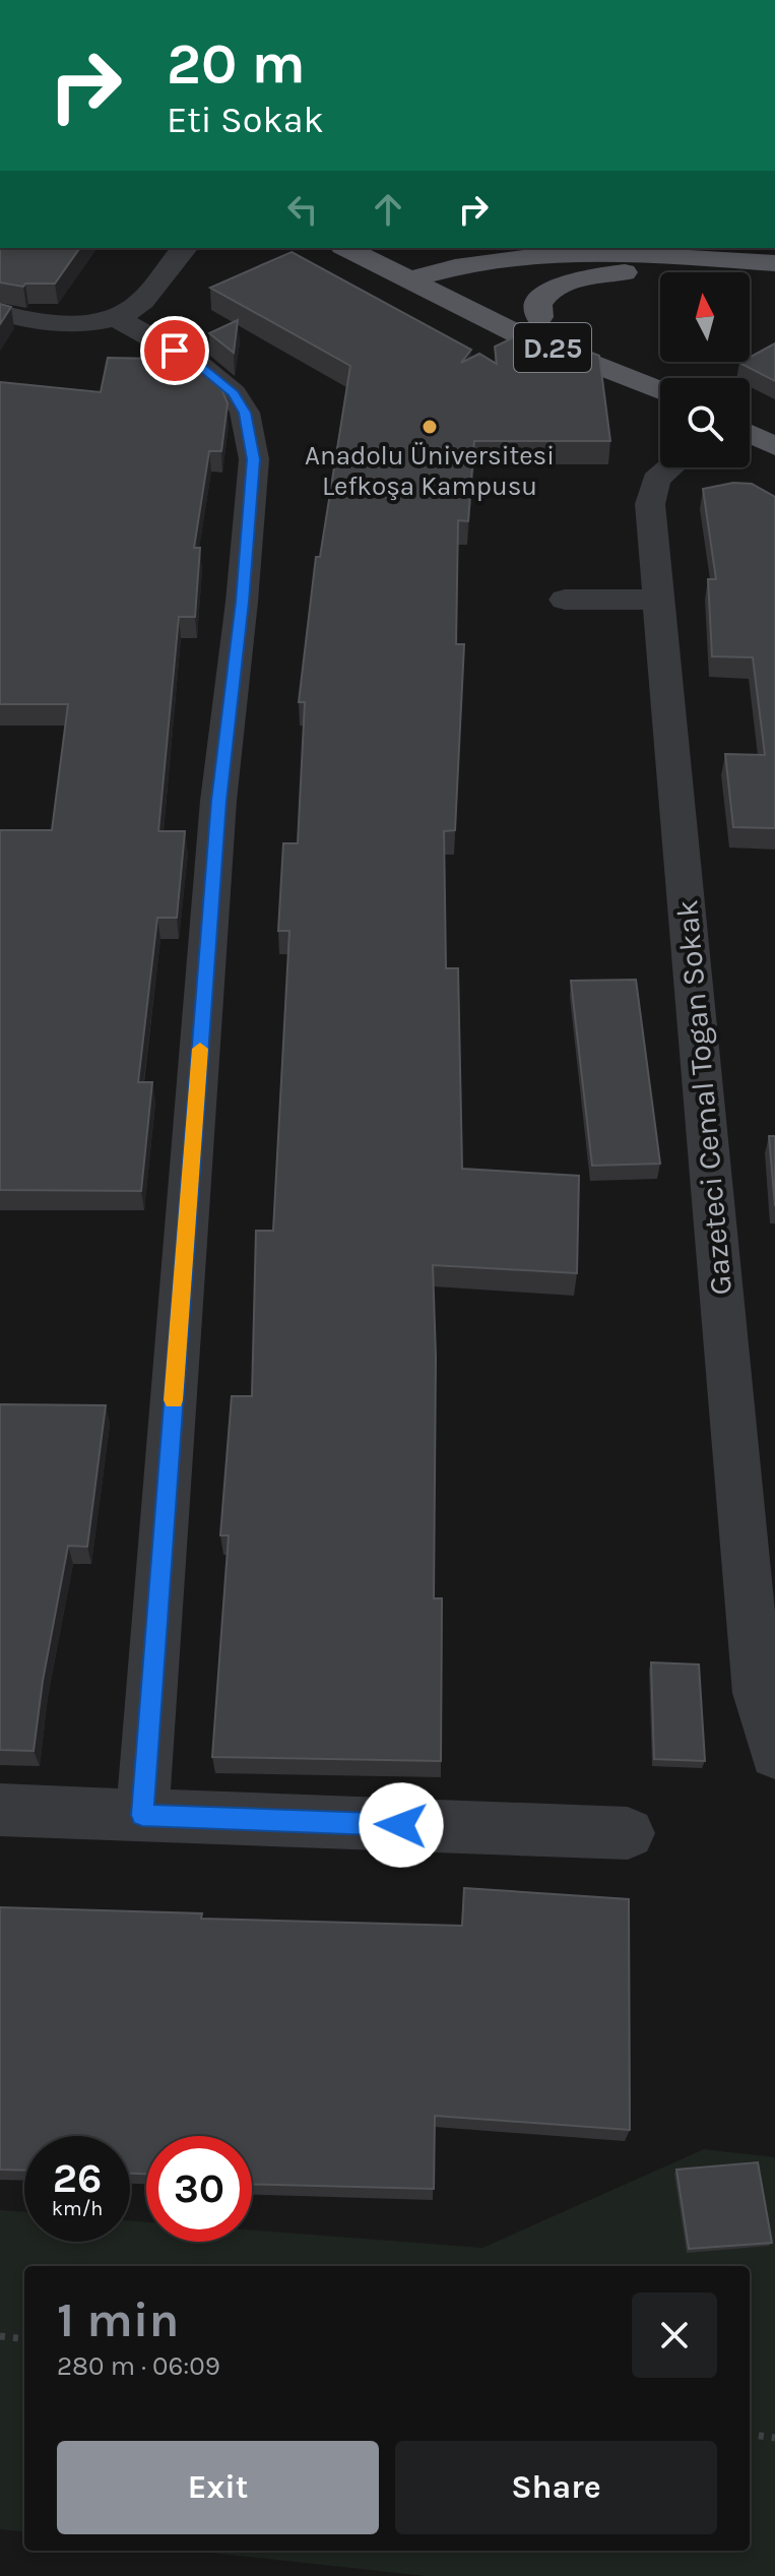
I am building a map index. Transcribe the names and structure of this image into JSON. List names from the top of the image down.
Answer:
{
  "streets": {
    "main road": ["D.25"],
    "street": ["Gazeteci Cemal Togan Sokak"]
  },
  "places": ["Anadolu Üniversitesi Lefkoşa Kampusu"],
  "north": "top",
  "page": {
    "turn": ["20 m", "Eti Sokak"],
    "speed": "26 km/h",
    "limit": "30",
    "heading": ["1 min", "280 m · 06:09"],
    "buttons": ["Exit", "Share"]
  }
}
